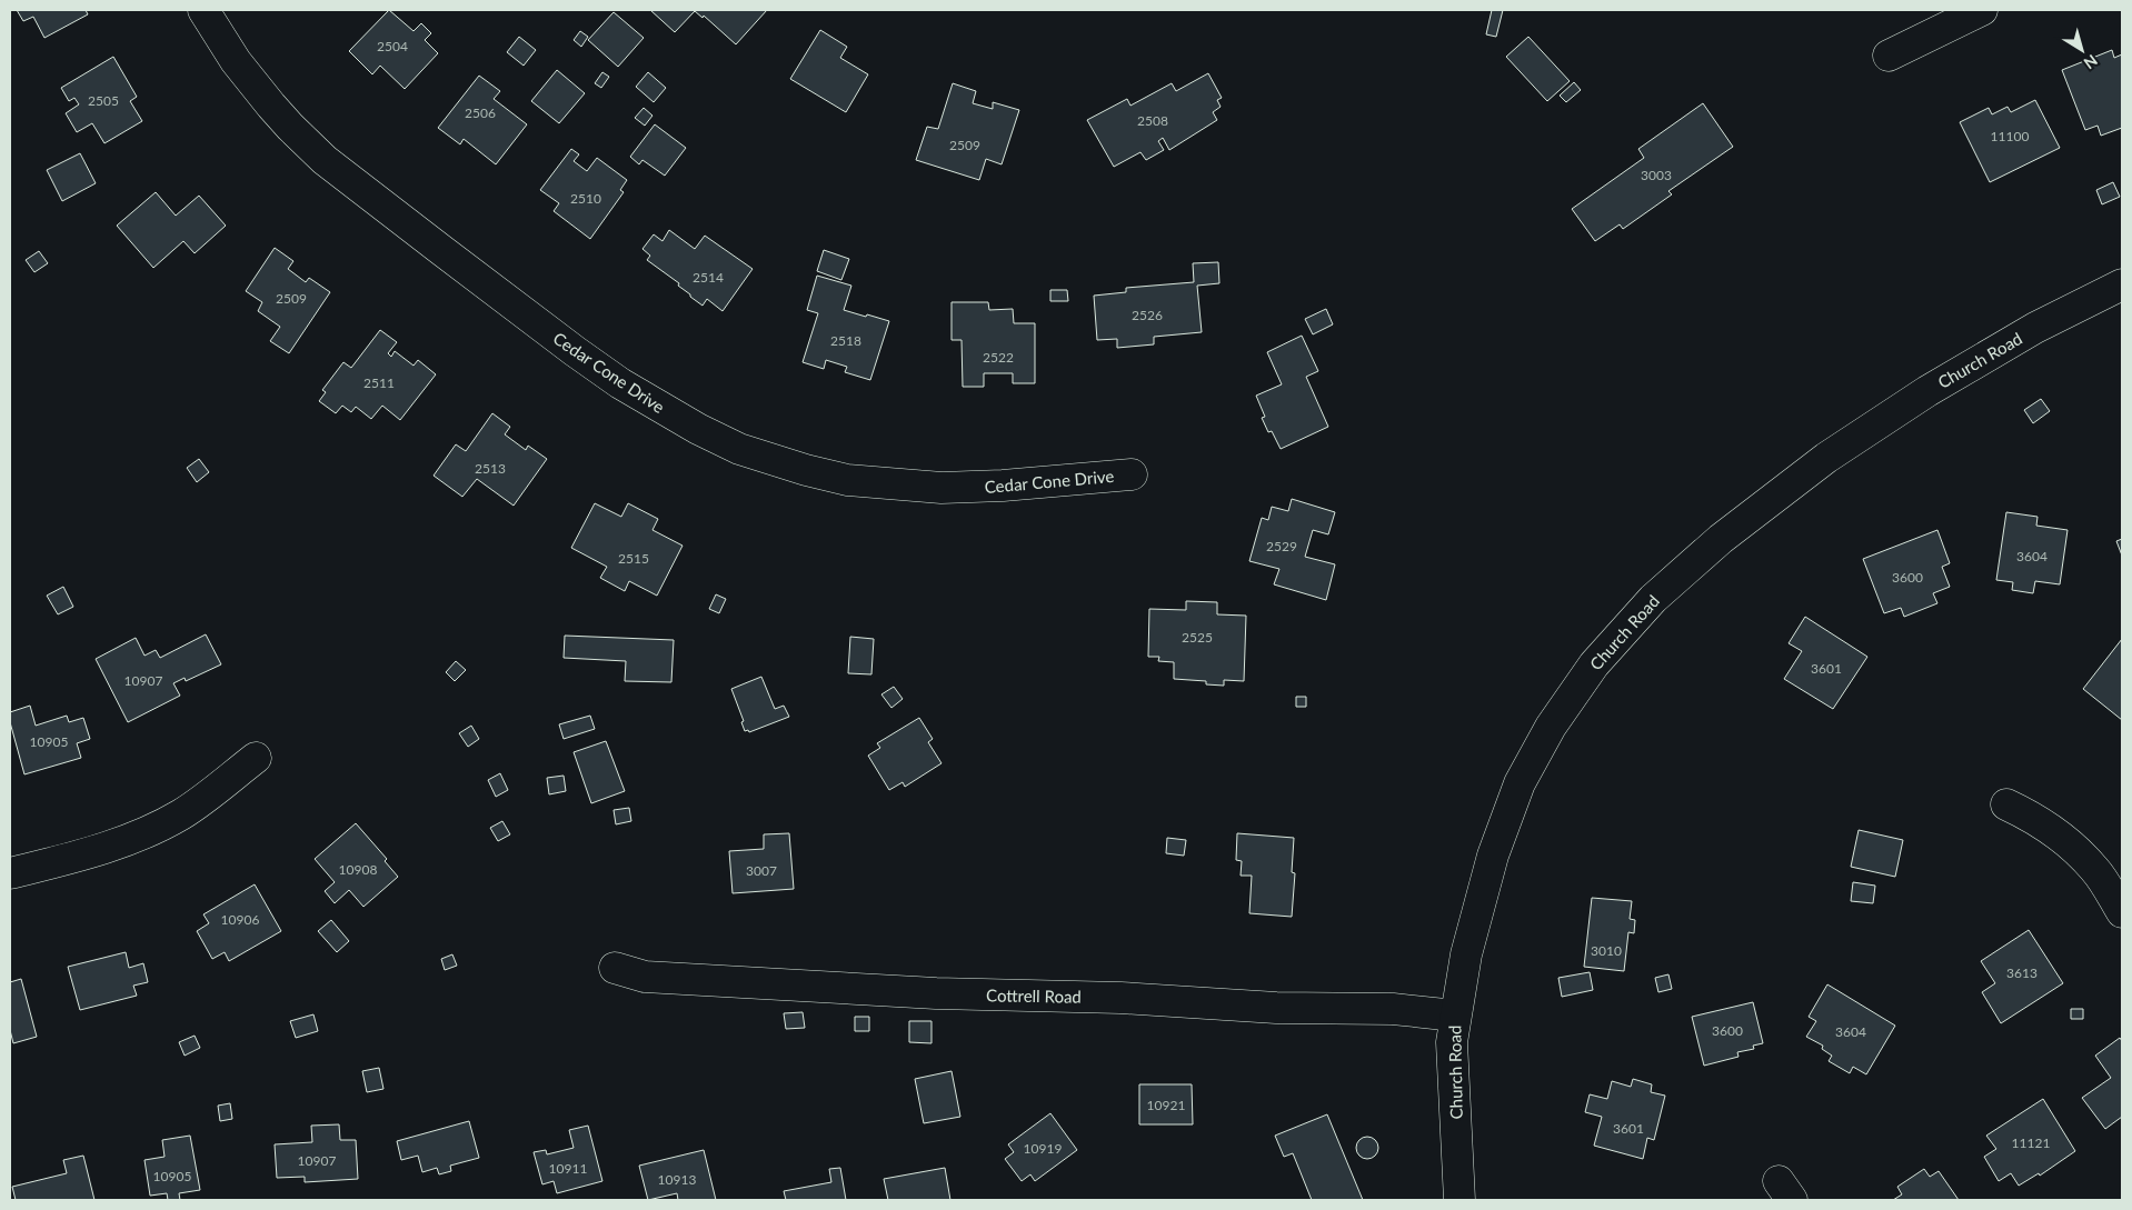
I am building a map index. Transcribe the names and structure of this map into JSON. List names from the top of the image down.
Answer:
{
  "streets": {
    "street": ["Church Road", "Cedar Cone Drive", "Cottrell Road"]
  },
  "crossings": [
    ["Church Road", "Cottrell Road"]
  ],
  "house_numbers": [
    "2504",
    "2505",
    "2506",
    "2508",
    "11100",
    "2509",
    "3003",
    "2510",
    "2514",
    "2509",
    "2526",
    "2518",
    "2522",
    "2511",
    "2513",
    "2529",
    "3604",
    "2515",
    "3600",
    "2525",
    "3601",
    "10907",
    "10905",
    "10908",
    "3007",
    "10906",
    "3010",
    "3613",
    "3600",
    "3604",
    "10921",
    "3601",
    "11121",
    "10919",
    "10907",
    "10911",
    "10905",
    "10913"
  ],
  "north": "bottom right"
}
